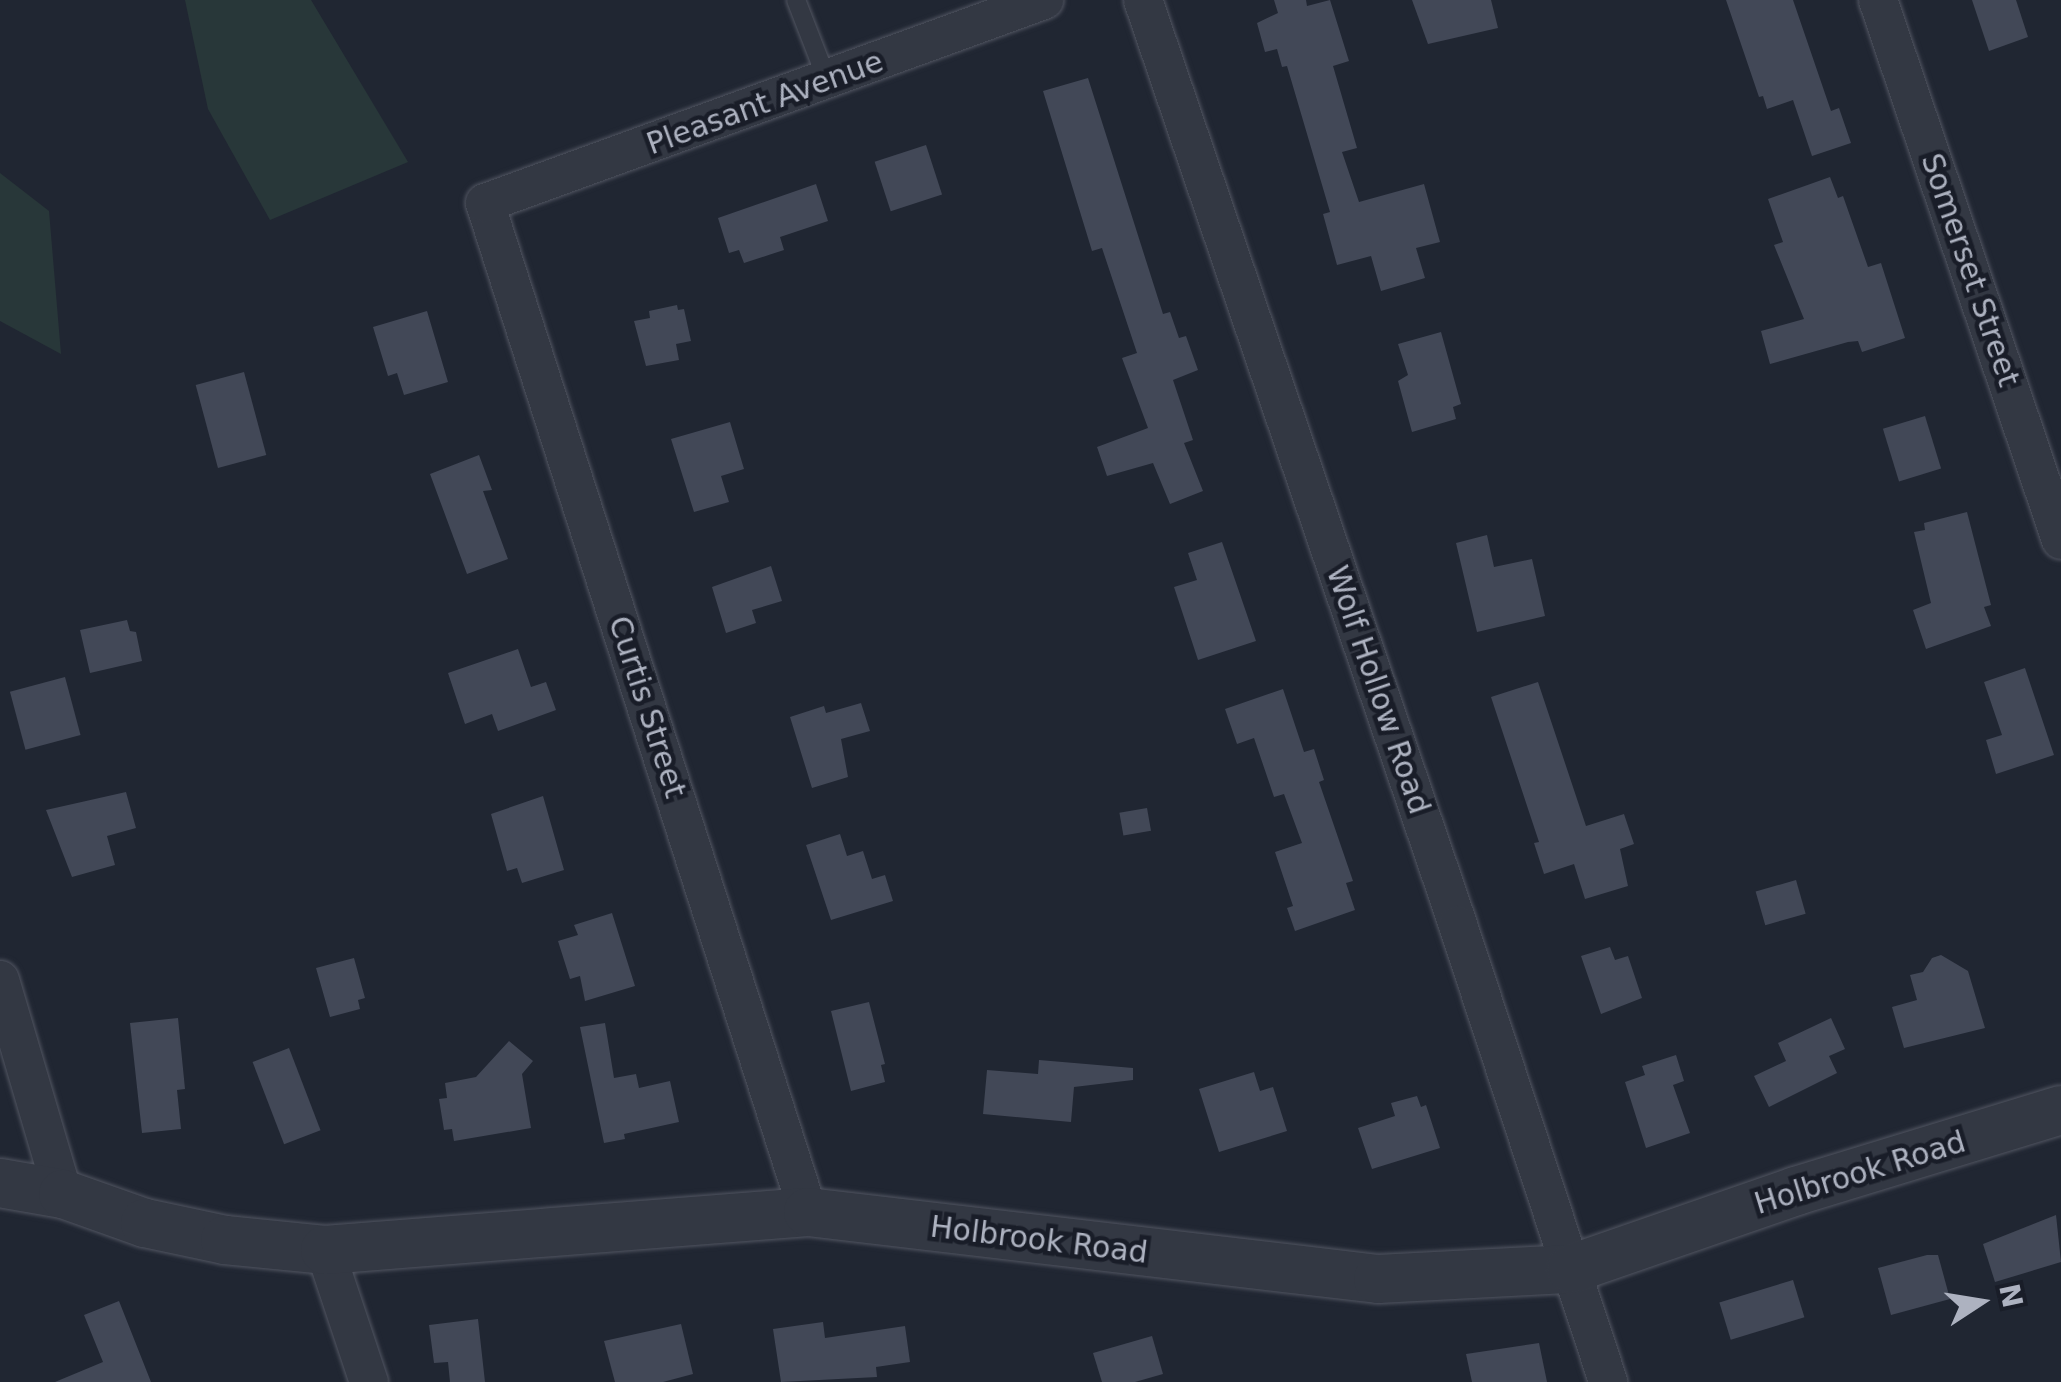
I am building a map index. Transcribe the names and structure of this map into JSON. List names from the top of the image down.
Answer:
{
  "streets": {
    "street": [
      "Pleasant Avenue",
      "Somerset Street",
      "Wolf Hollow Road",
      "Curtis Street",
      "Holbrook Road"
    ]
  },
  "crossings": [
    ["Pleasant Avenue", "Curtis Street"],
    ["Wolf Hollow Road", "Holbrook Road"],
    ["Curtis Street", "Holbrook Road"]
  ],
  "north": "right"
}
